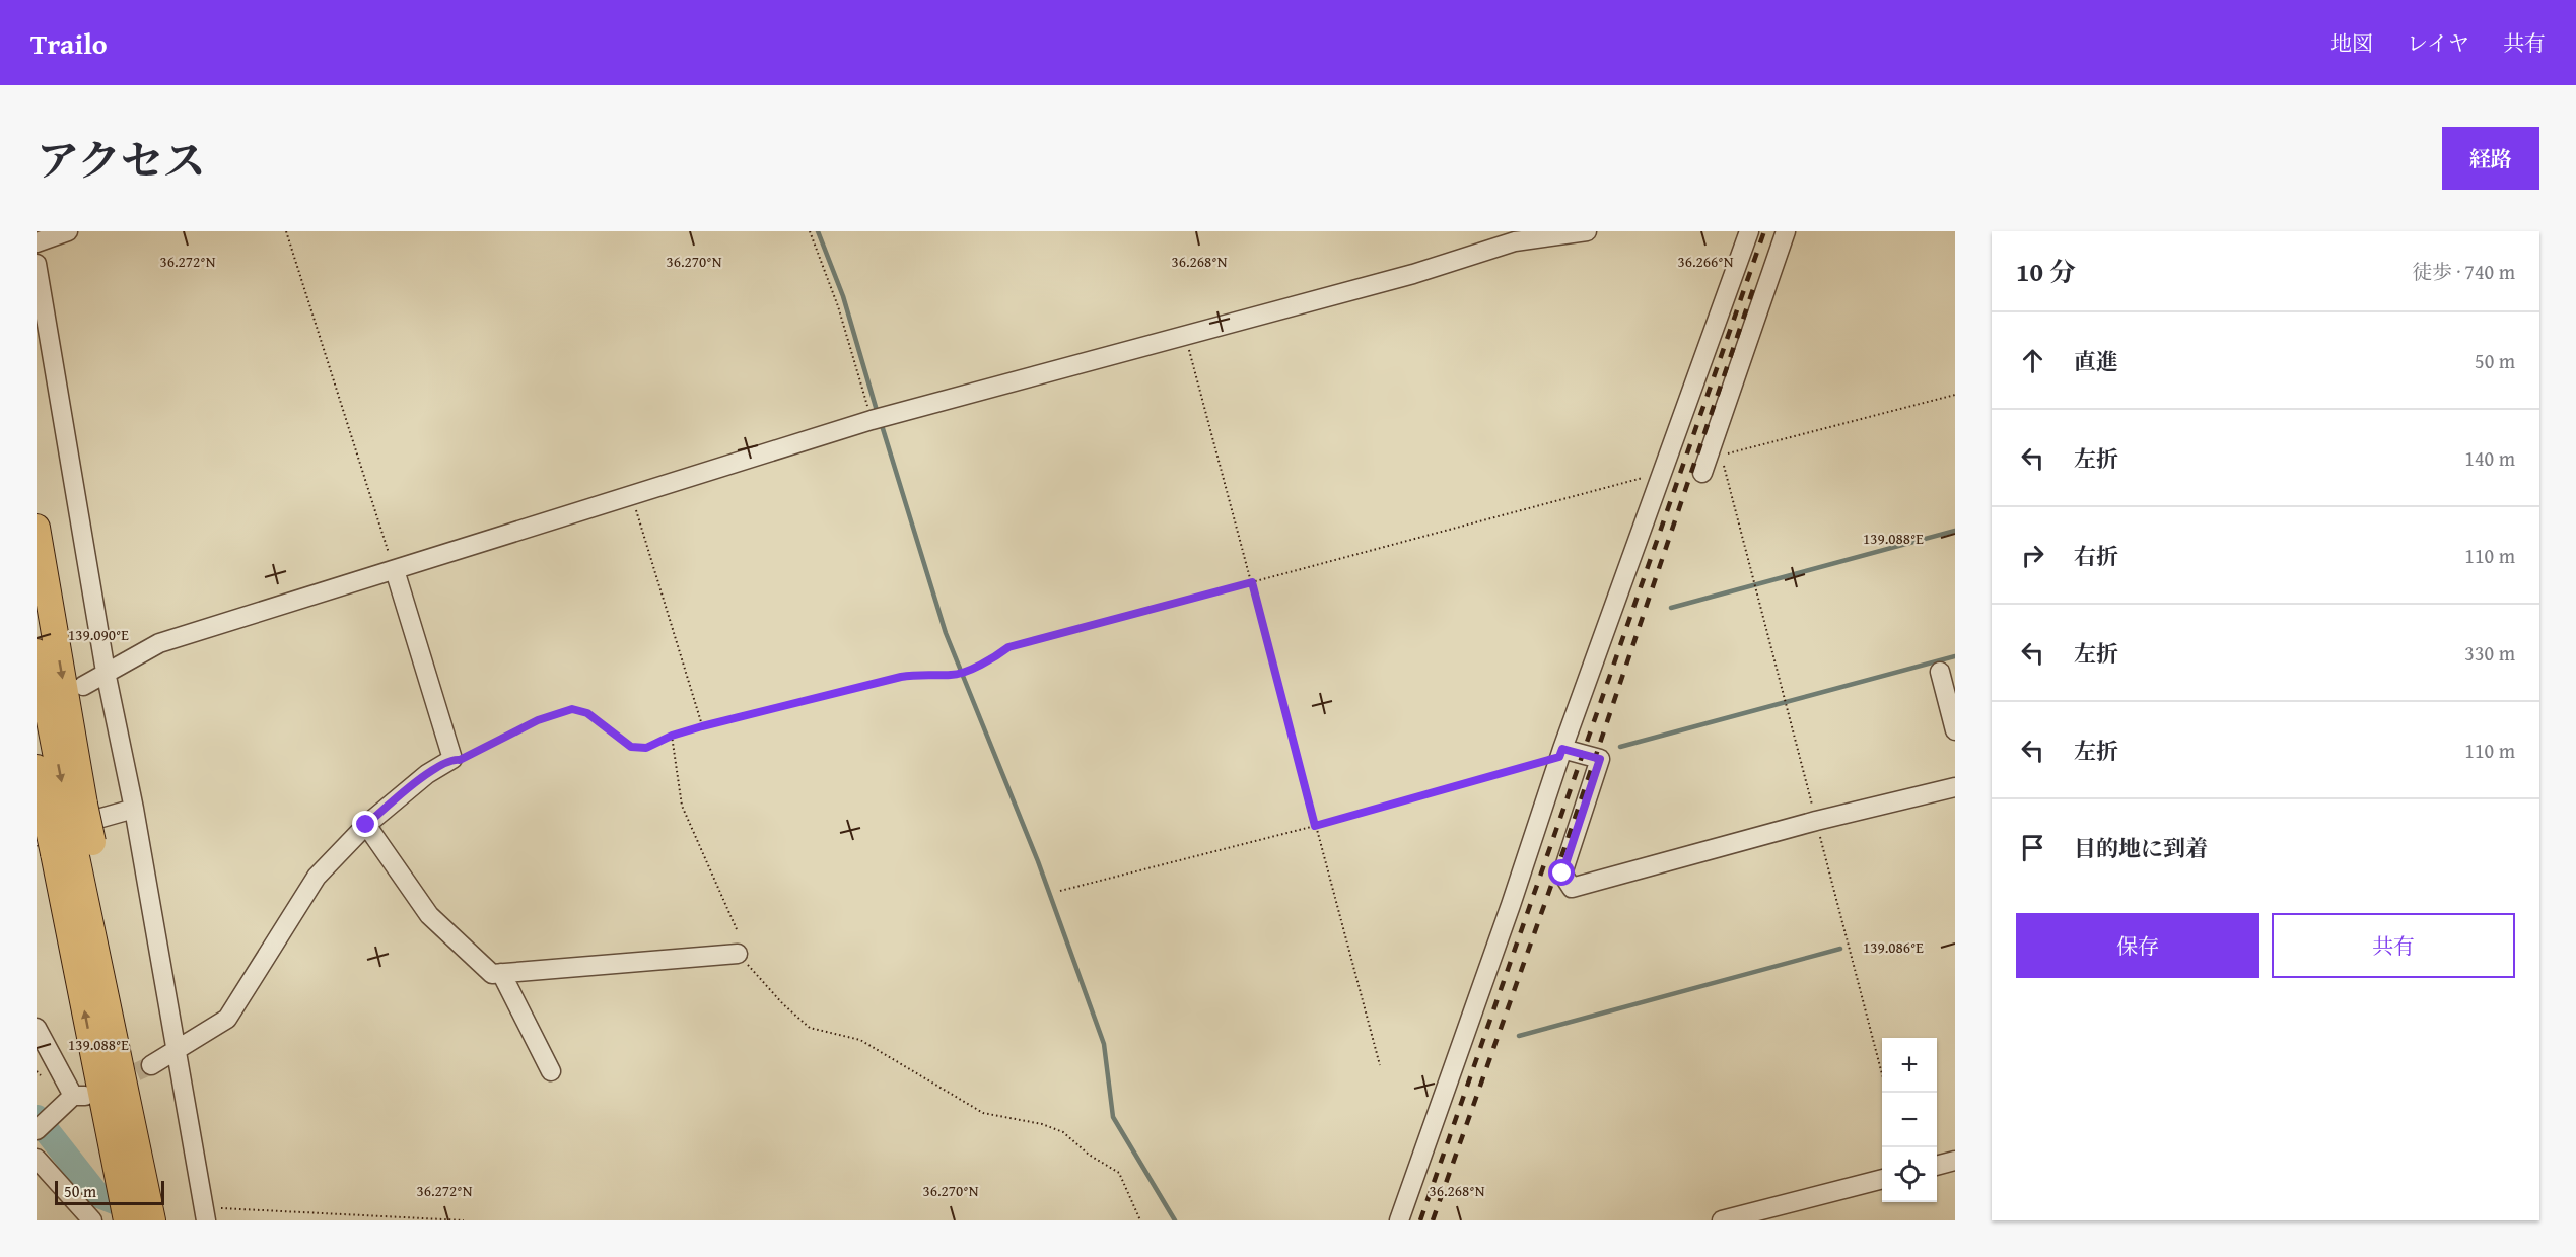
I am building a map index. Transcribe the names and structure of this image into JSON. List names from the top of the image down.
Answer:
{
  "scale_bar": "50 m",
  "page": {
    "header": "Trailo",
    "nav": ["地図", "レイヤ", "共有"],
    "title": "アクセス",
    "buttons": [
      "経路",
      ["保存", "共有"]
    ],
    "heading": ["10 分", "徒歩 · 740 m"],
    "list": [
      ["直進", "50 m"],
      ["左折", "140 m"],
      ["右折", "110 m"],
      ["左折", "330 m"],
      ["左折", "110 m"],
      "目的地に到着"
    ],
    "map_buttons": ["+", "−"],
    "scale": "50 m"
  },
  "coordinates": [
    "36.272°N",
    "36.270°N",
    "36.268°N",
    "36.266°N",
    "139.088°E",
    "139.090°E",
    "139.086°E"
  ]
}
